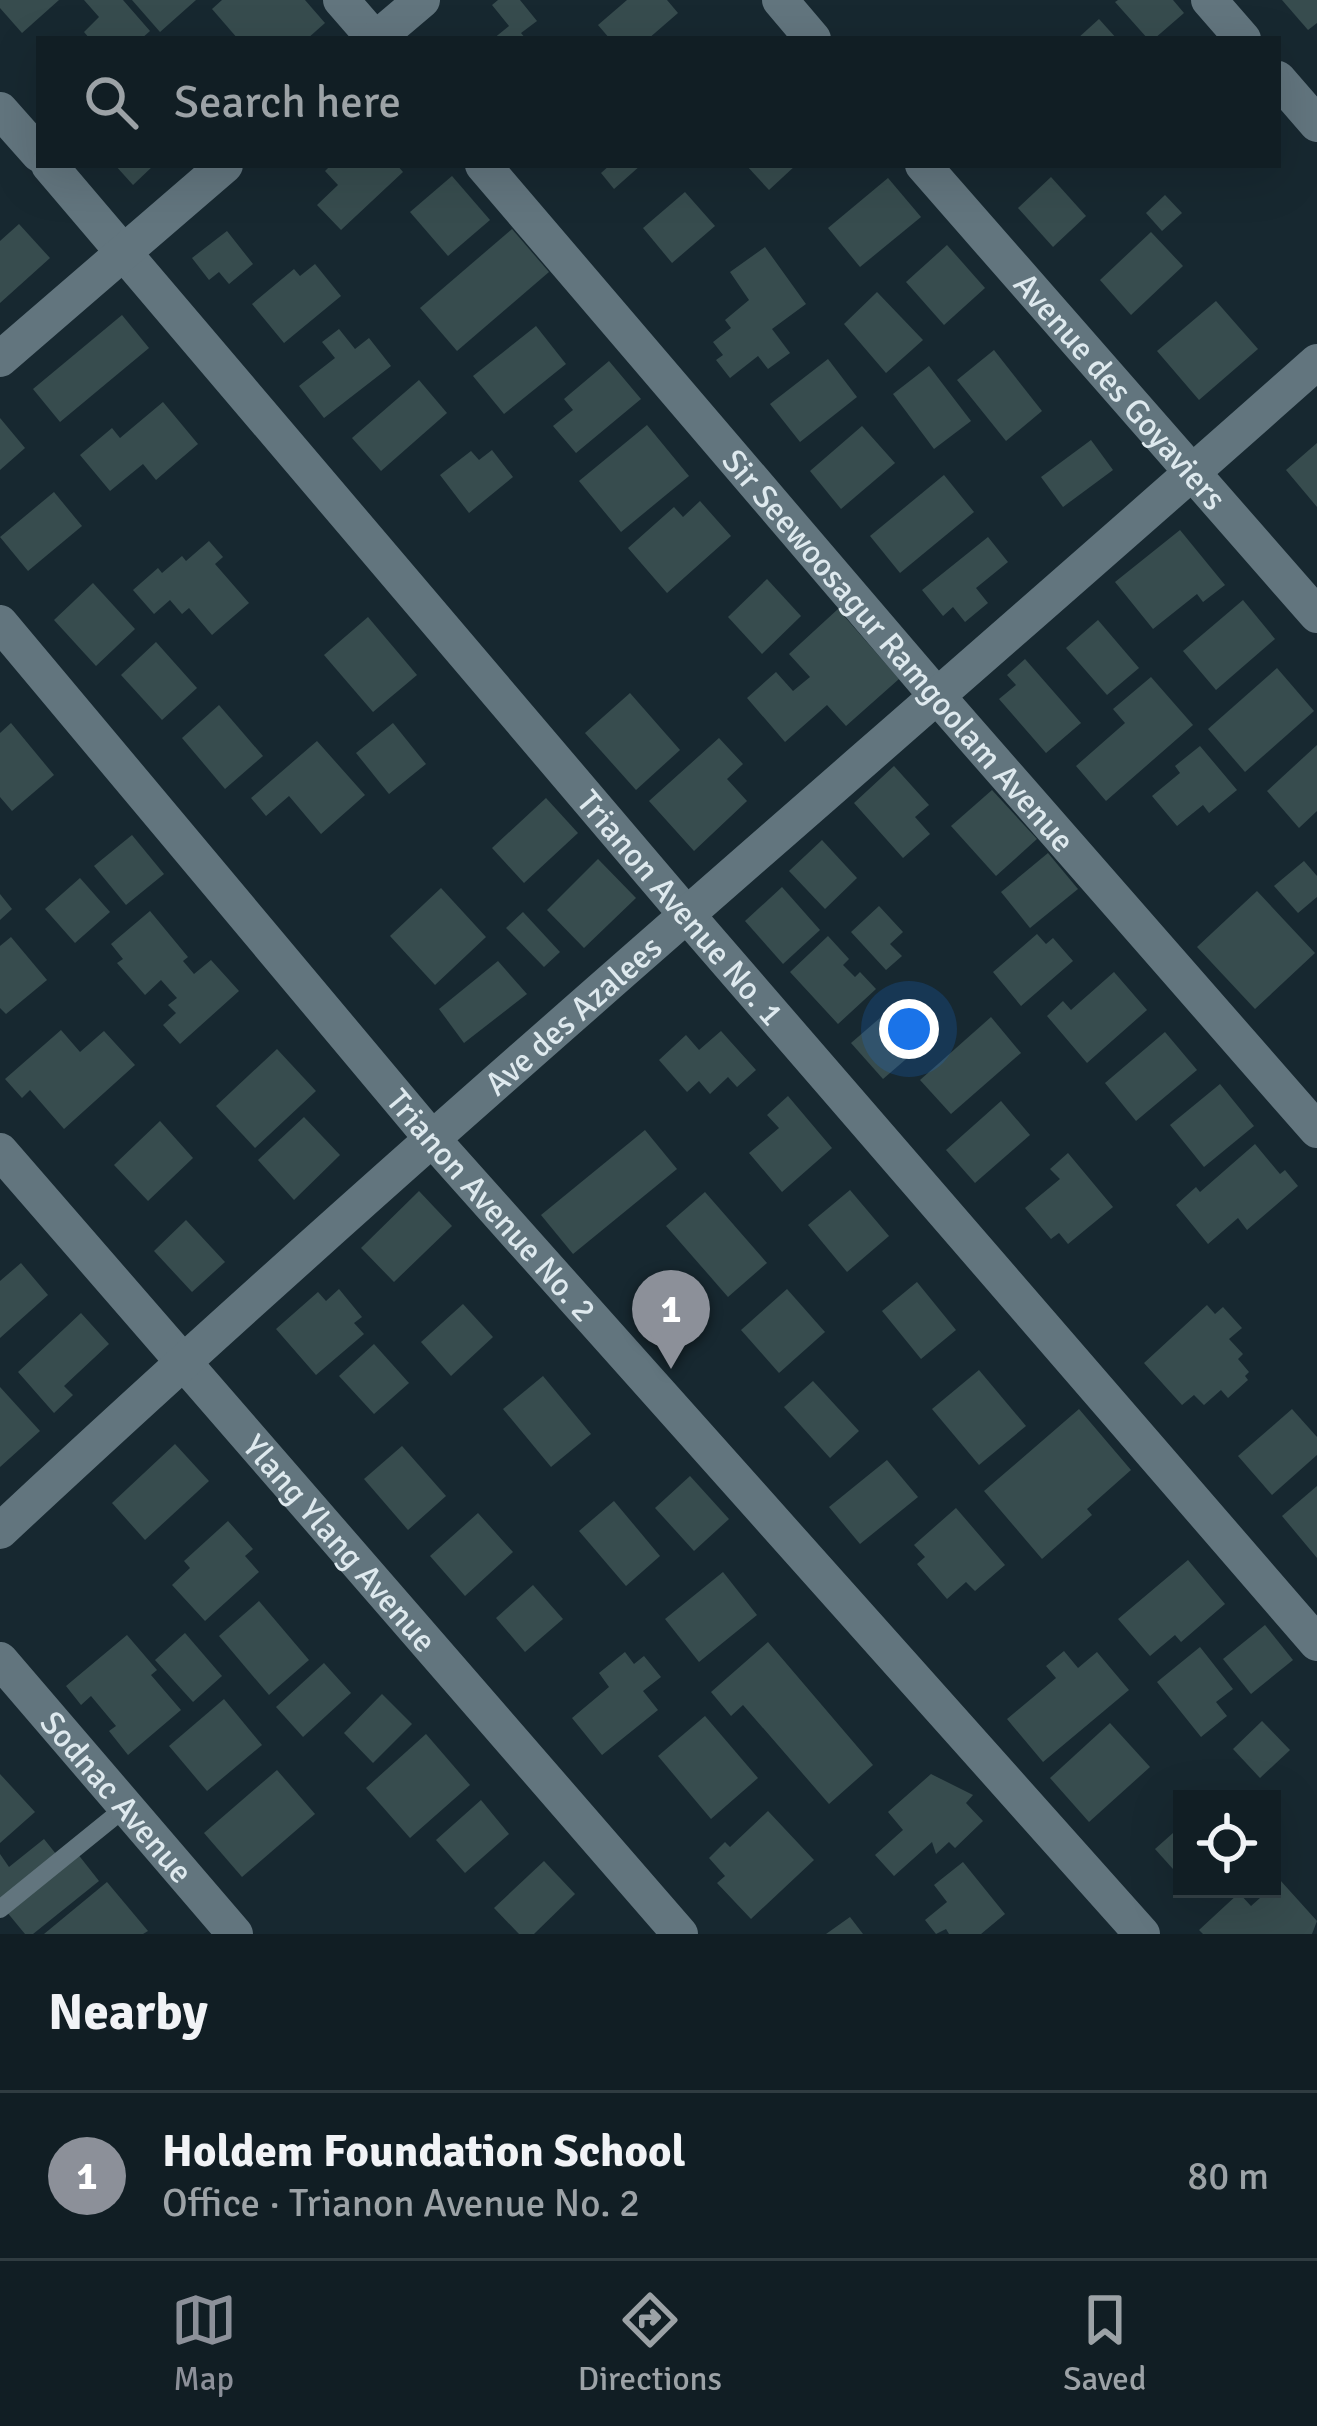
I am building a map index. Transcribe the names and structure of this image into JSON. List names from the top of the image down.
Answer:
{
  "streets": {
    "street": [
      "Avenue des Goyaviers",
      "Sir Seewoosagur Ramgoolam Avenue",
      "Trianon Avenue No. 1",
      "Ave des Azalees",
      "Trianon Avenue No. 2",
      "Ylang Ylang Avenue",
      "Sodnac Avenue"
    ]
  },
  "crossings": [
    ["Avenue des Goyaviers", "Ave des Azalees"],
    ["Sir Seewoosagur Ramgoolam Avenue", "Ave des Azalees"],
    ["Trianon Avenue No. 1", "Ave des Azalees"],
    ["Ave des Azalees", "Trianon Avenue No. 2"],
    ["Ave des Azalees", "Ylang Ylang Avenue"]
  ],
  "page": {
    "search": "Search here",
    "pins": "1",
    "heading": "Nearby",
    "list": [
      {
        "mark": "1",
        "name": "Holdem Foundation School",
        "note": "Office · Trianon Avenue No. 2",
        "value": "80 m"
      }
    ],
    "nav": ["Map", "Directions", "Saved"]
  }
}
